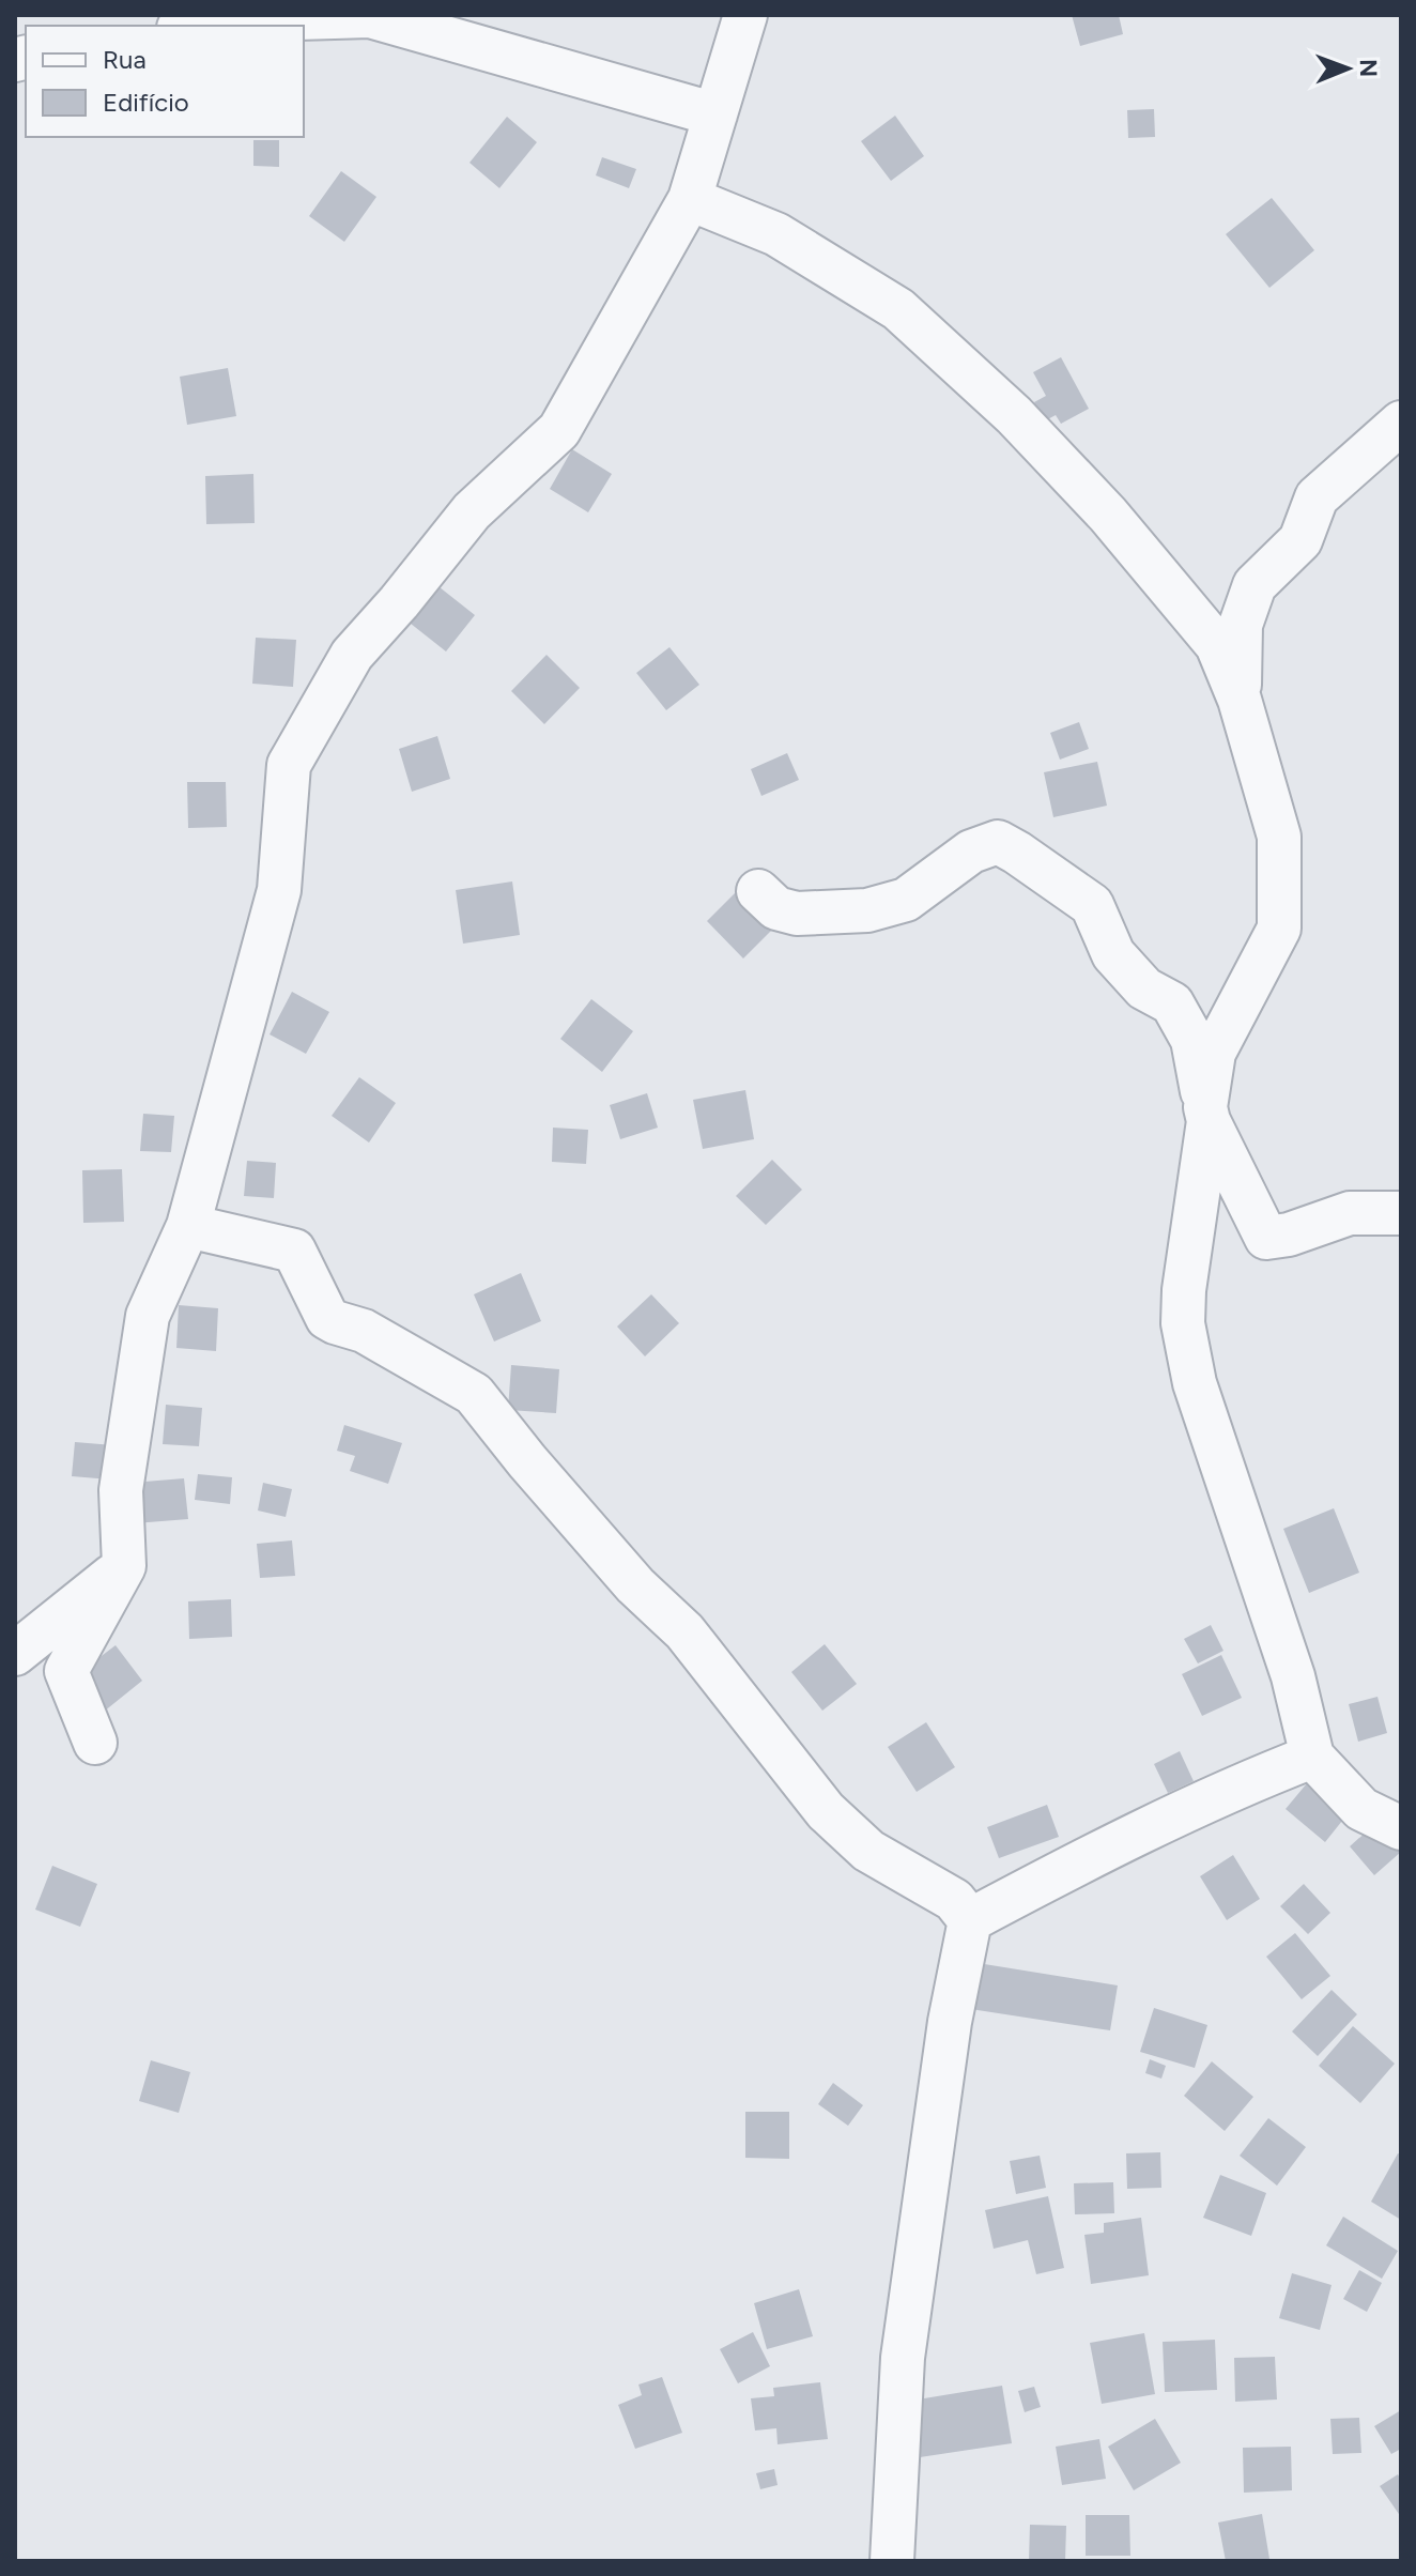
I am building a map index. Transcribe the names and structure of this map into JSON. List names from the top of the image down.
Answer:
{
  "legend": ["Rua", "Edifício"],
  "north": "right"
}
